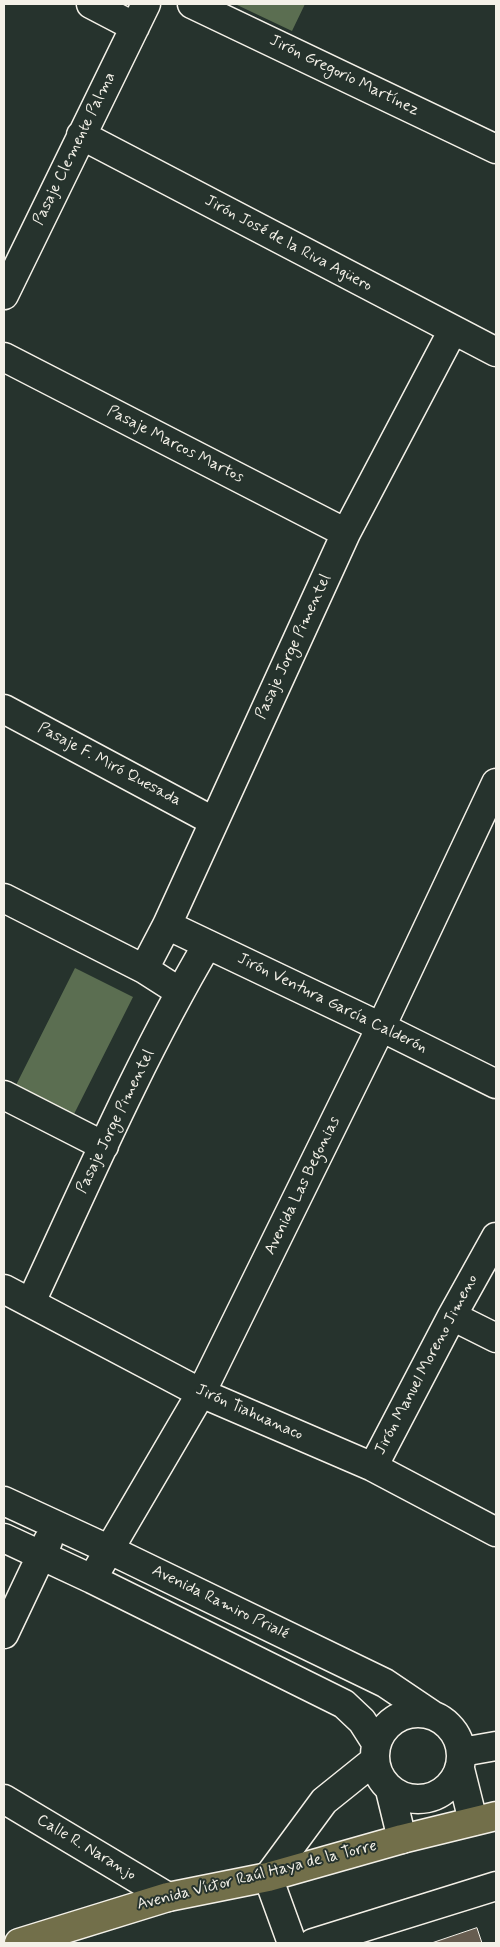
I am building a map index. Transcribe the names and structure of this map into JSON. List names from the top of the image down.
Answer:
{
  "streets": {
    "main road": ["Avenida Víctor Raúl Haya de la Torre"],
    "street": [
      "Jirón Gregorio Martínez",
      "Pasaje Clemente Palma",
      "Jirón José de la Riva Agüero",
      "Pasaje Marcos Martos",
      "Pasaje Jorge Pimentel",
      "Pasaje F. Miró Quesada",
      "Jirón Ventura García Calderón",
      "Avenida Las Begonias",
      "Jirón Manuel Moreno Jimeno",
      "Jirón Tiahuanaco",
      "Avenida Ramiro Prialé",
      "Calle R. Naranjo"
    ]
  },
  "crossings": [
    ["Pasaje Clemente Palma", "Jirón José de la Riva Agüero"],
    ["Jirón José de la Riva Agüero", "Pasaje Jorge Pimentel"],
    ["Pasaje Marcos Martos", "Pasaje Jorge Pimentel"],
    ["Pasaje Jorge Pimentel", "Pasaje F. Miró Quesada"],
    ["Pasaje Jorge Pimentel", "Jirón Ventura García Calderón"],
    ["Pasaje Jorge Pimentel", "Jirón Tiahuanaco"],
    ["Jirón Ventura García Calderón", "Avenida Las Begonias"],
    ["Avenida Las Begonias", "Jirón Tiahuanaco"],
    ["Avenida Las Begonias", "Avenida Ramiro Prialé"],
    ["Jirón Manuel Moreno Jimeno", "Jirón Tiahuanaco"],
    ["Calle R. Naranjo", "Avenida Víctor Raúl Haya de la Torre"]
  ]
}
